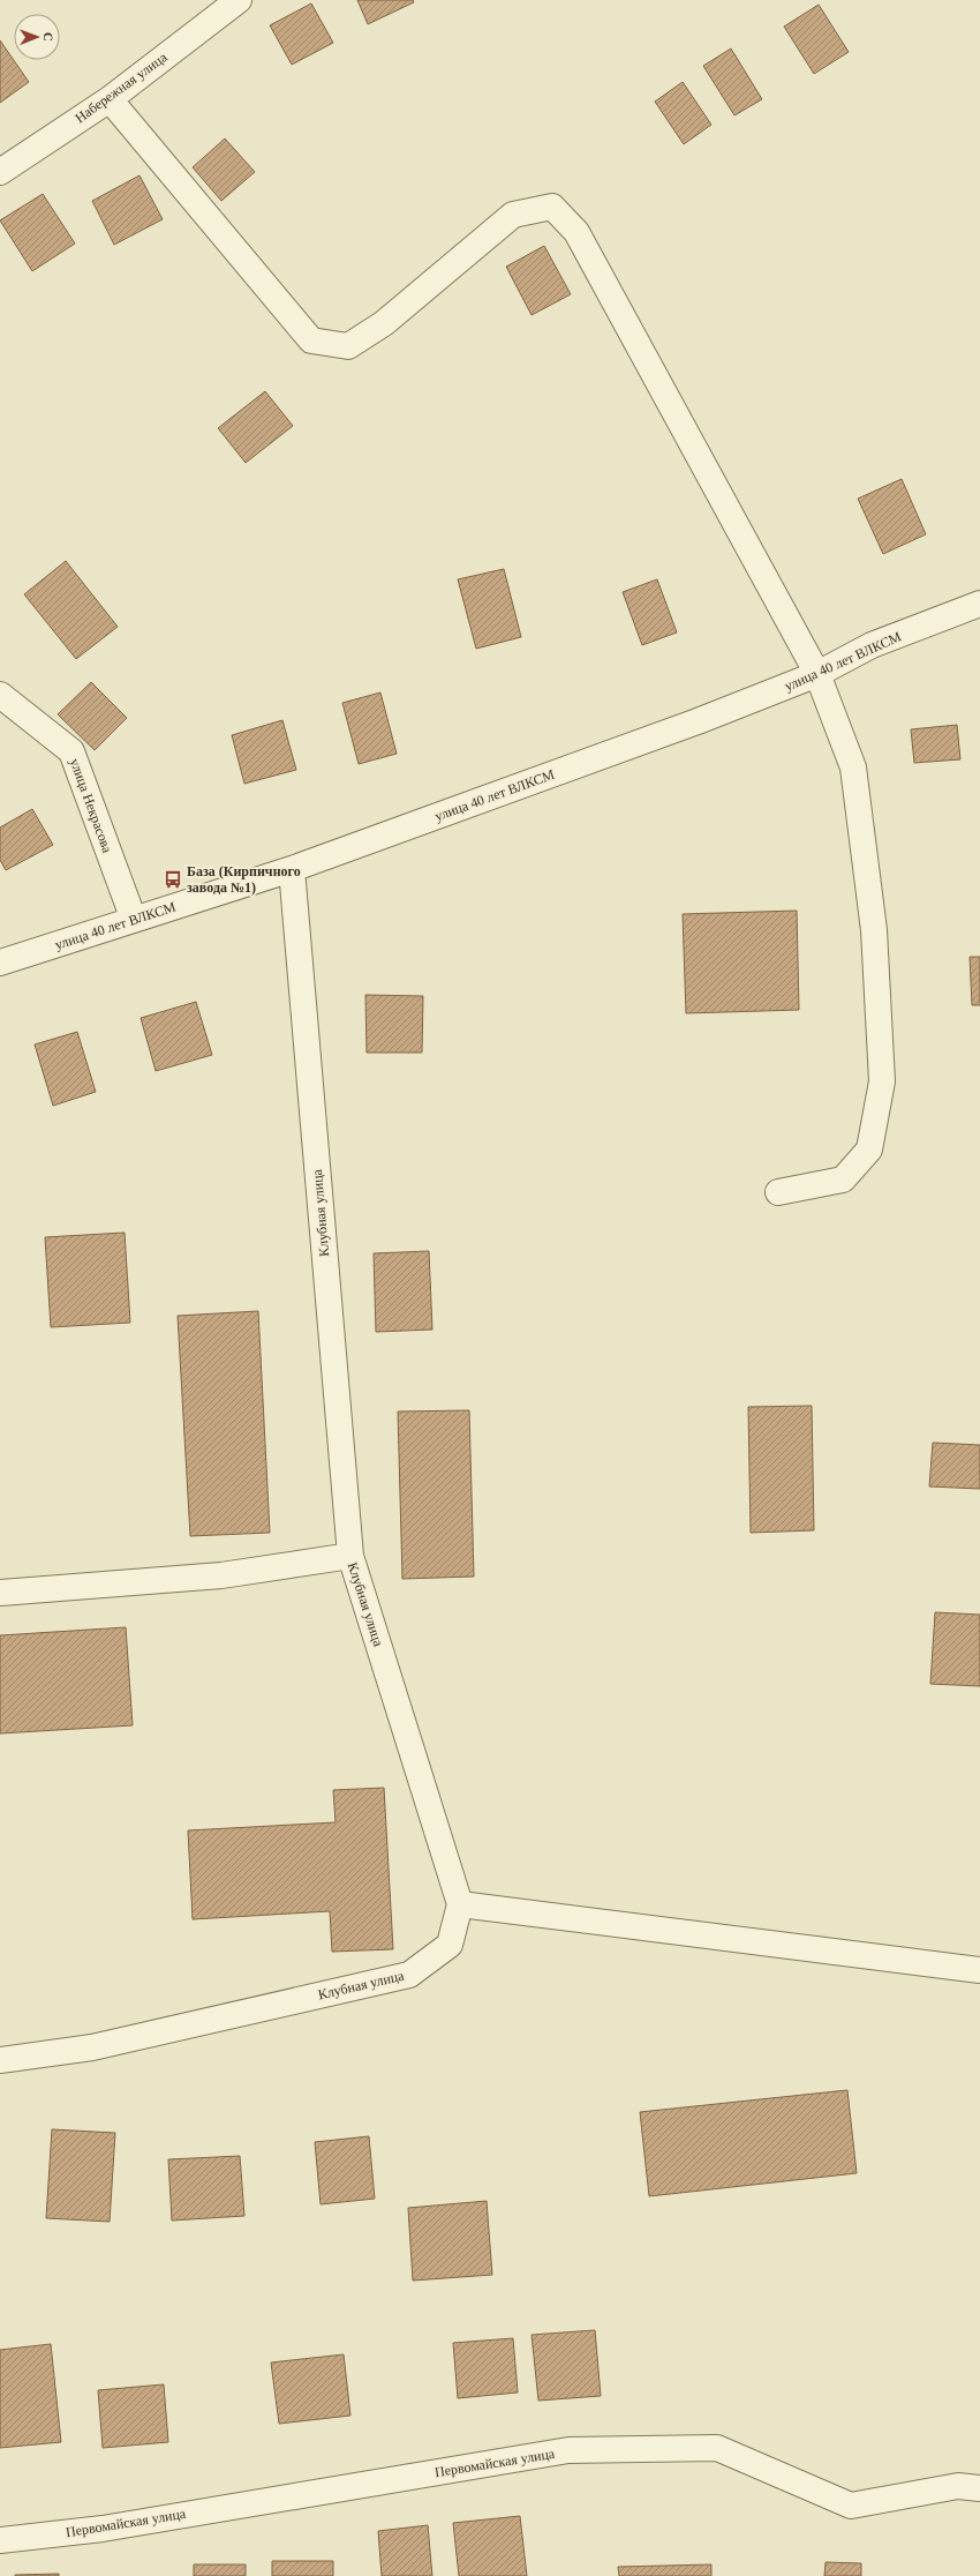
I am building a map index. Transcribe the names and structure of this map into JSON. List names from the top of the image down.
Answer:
{
  "streets": {
    "street": [
      "Набережная улица",
      "улица 40 лет ВЛКСМ",
      "улица Некрасова",
      "Клубная улица",
      "Первомайская улица"
    ]
  },
  "crossings": [
    ["улица 40 лет ВЛКСМ", "улица Некрасова"],
    ["улица 40 лет ВЛКСМ", "Клубная улица"]
  ],
  "places": {
    "bus stop": ["База (Кирпичного завода №1)"]
  },
  "north": "right"
}
